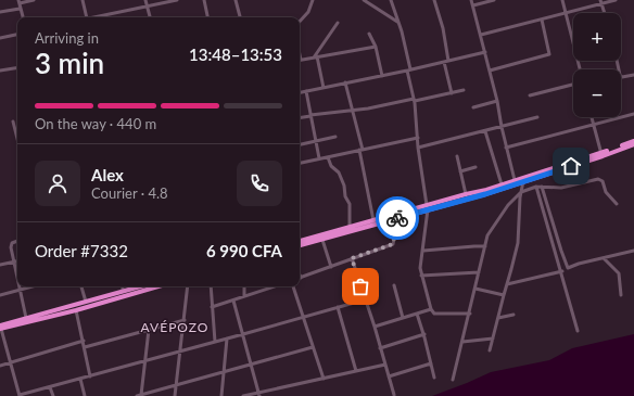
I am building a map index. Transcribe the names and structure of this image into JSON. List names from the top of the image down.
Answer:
{
  "districts": ["AVÉPOZO"],
  "page": {
    "map_buttons": ["+", "−"],
    "heading": ["3 min", "Arriving in", "13:48–13:53"],
    "panel": [
      "Alex",
      "Courier · 4.8",
      "Order #7332",
      "6 990 CFA"
    ],
    "bar": "On the way · 440 m"
  }
}
